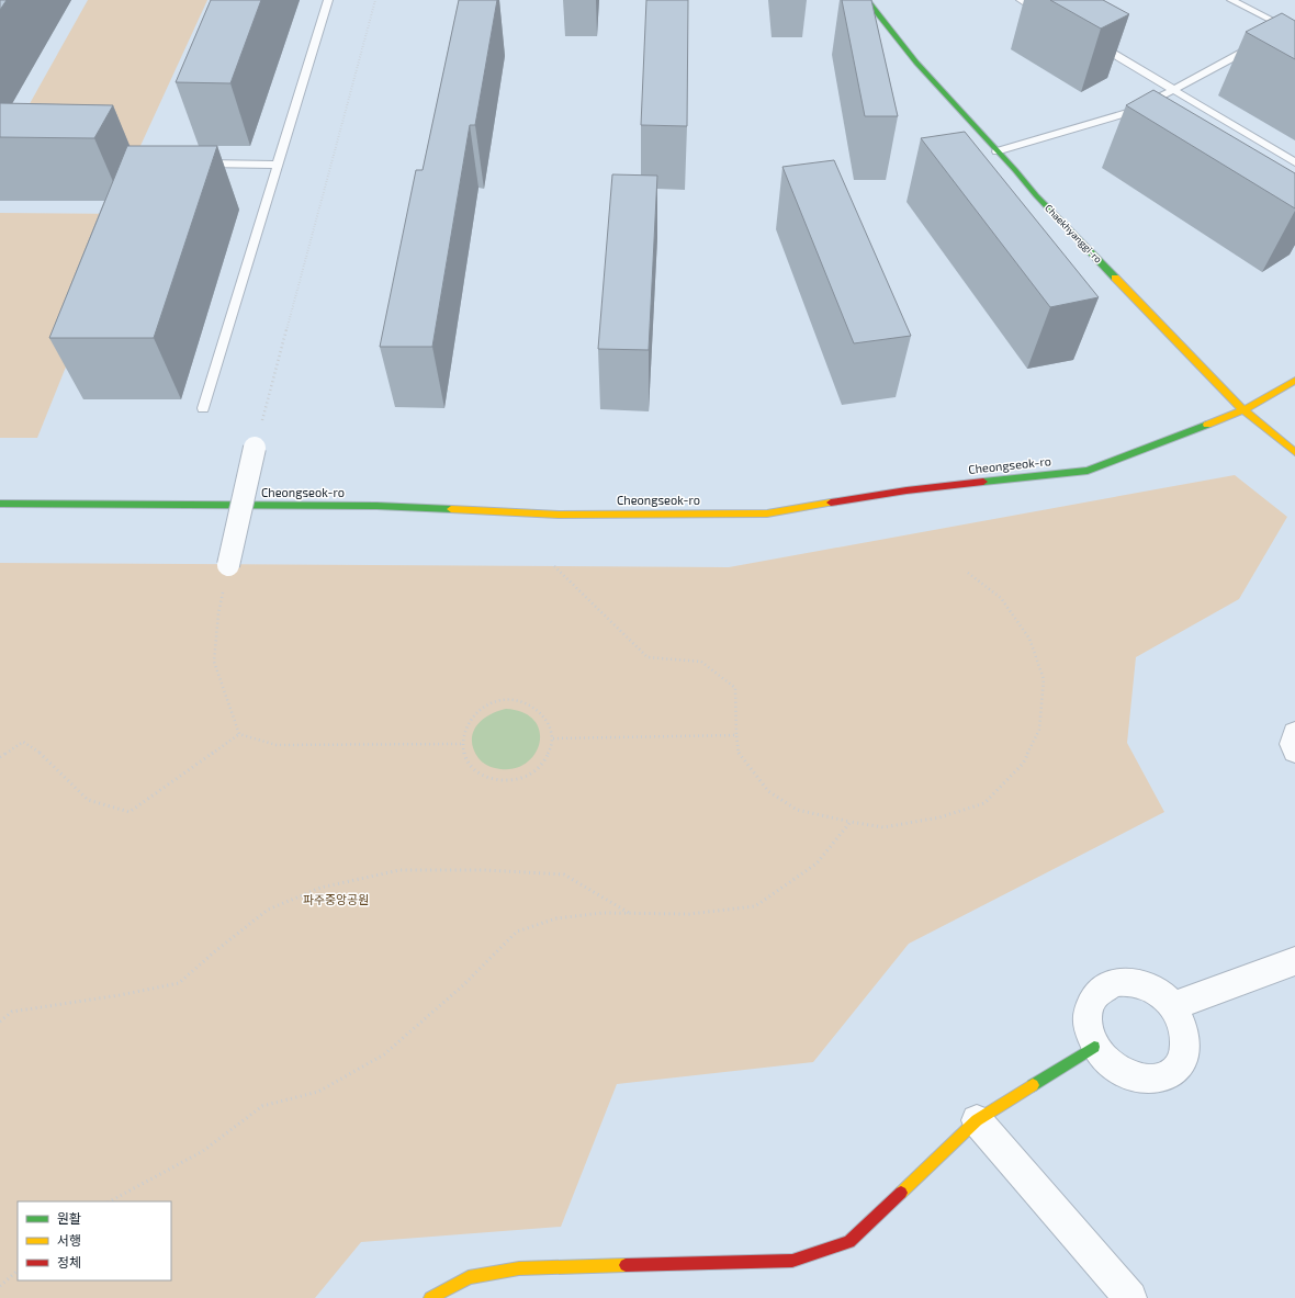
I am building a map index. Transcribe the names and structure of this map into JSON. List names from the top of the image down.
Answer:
{
  "streets": {
    "street": ["Chaekhyanggi-ro", "Cheongseok-ro"]
  },
  "crossings": [
    ["Chaekhyanggi-ro", "Cheongseok-ro"]
  ],
  "parks": ["파주중앙공원"],
  "legend": ["원활", "서행", "정체"]
}
